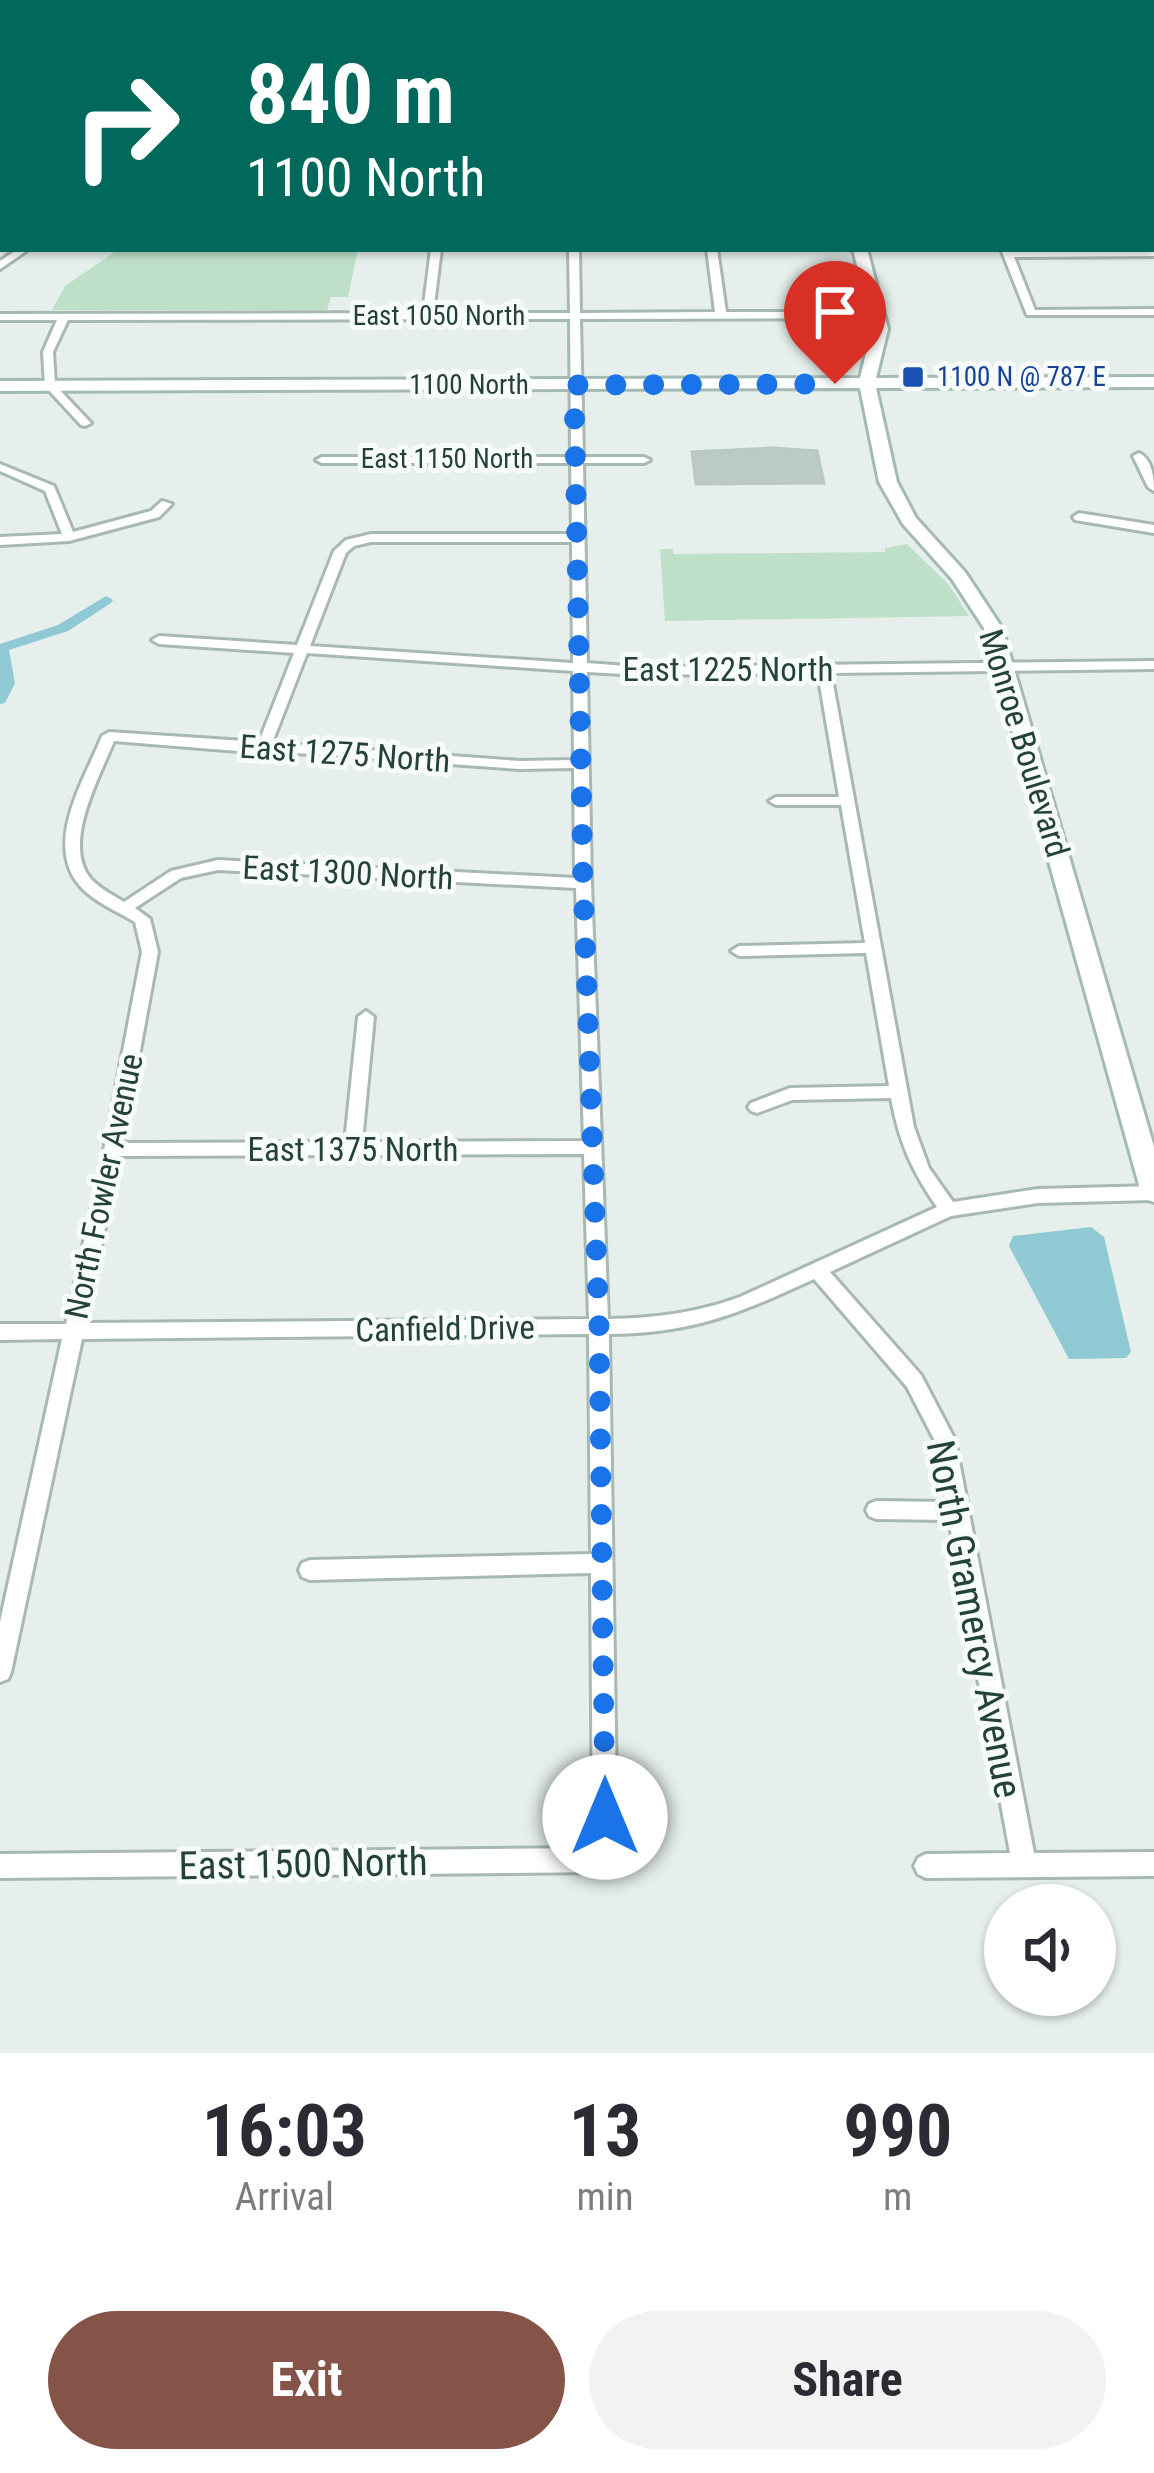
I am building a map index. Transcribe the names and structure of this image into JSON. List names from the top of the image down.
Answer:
{
  "streets": {
    "street": [
      "East 1050 North",
      "1100 North",
      "East 1150 North",
      "East 1225 North",
      "Monroe Boulevard",
      "East 1275 North",
      "East 1300 North",
      "East 1375 North",
      "North Fowler Avenue",
      "Canfield Drive",
      "North Gramercy Avenue",
      "East 1500 North"
    ]
  },
  "crossings": [
    ["East 1050 North", "Monroe Boulevard"],
    ["1100 North", "Monroe Boulevard"],
    ["East 1225 North", "Monroe Boulevard"],
    ["Monroe Boulevard", "Canfield Drive"],
    ["East 1275 North", "North Fowler Avenue"],
    ["East 1300 North", "North Fowler Avenue"],
    ["East 1375 North", "North Fowler Avenue"],
    ["North Fowler Avenue", "Canfield Drive"],
    ["Canfield Drive", "North Gramercy Avenue"]
  ],
  "places": {
    "transit": ["1100 N @ 787 E"]
  },
  "page": {
    "turn": ["840 m", "1100 North"],
    "eta": [
      "16:03",
      "Arrival",
      "13",
      "min",
      "990",
      "m"
    ],
    "buttons": ["Exit", "Share"]
  }
}
